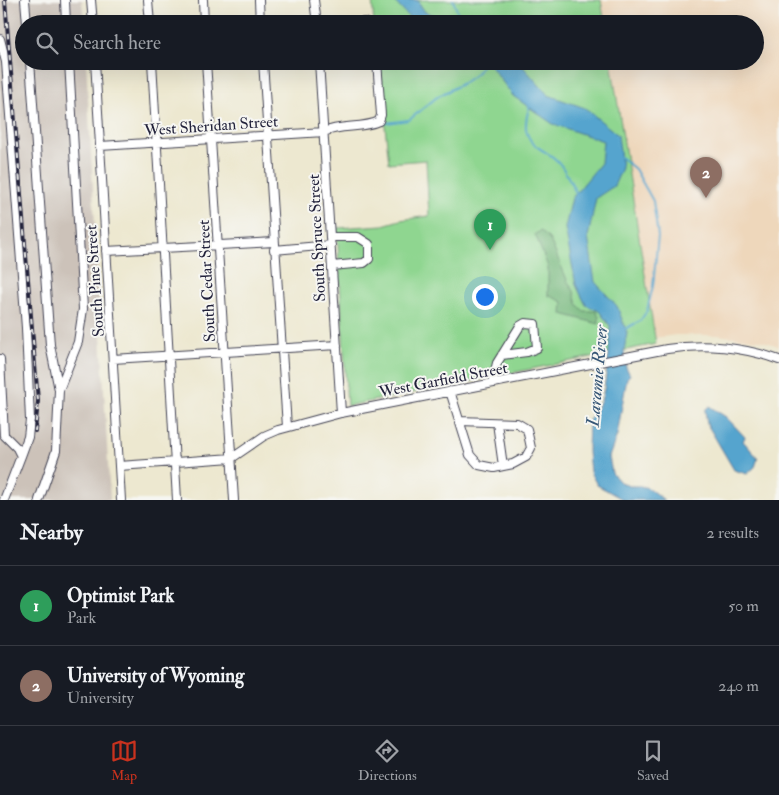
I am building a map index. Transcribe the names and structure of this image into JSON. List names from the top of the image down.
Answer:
{
  "streets": {
    "street": [
      "West Sheridan Street",
      "South Spruce Street",
      "South Pine Street",
      "South Cedar Street",
      "West Garfield Street"
    ]
  },
  "crossings": [
    ["West Sheridan Street", "South Spruce Street"],
    ["West Sheridan Street", "South Pine Street"],
    ["West Sheridan Street", "South Cedar Street"],
    ["South Spruce Street", "West Garfield Street"],
    ["South Cedar Street", "West Garfield Street"]
  ],
  "water": ["Laramie River"],
  "page": {
    "search": "Search here",
    "pins": ["2", "1"],
    "heading": ["Nearby", "2 results"],
    "list": [
      {
        "mark": "1",
        "name": "Optimist Park",
        "note": "Park",
        "value": "50 m"
      },
      {
        "mark": "2",
        "name": "University of Wyoming",
        "note": "University",
        "value": "240 m"
      }
    ],
    "nav": ["Map", "Directions", "Saved"]
  }
}
